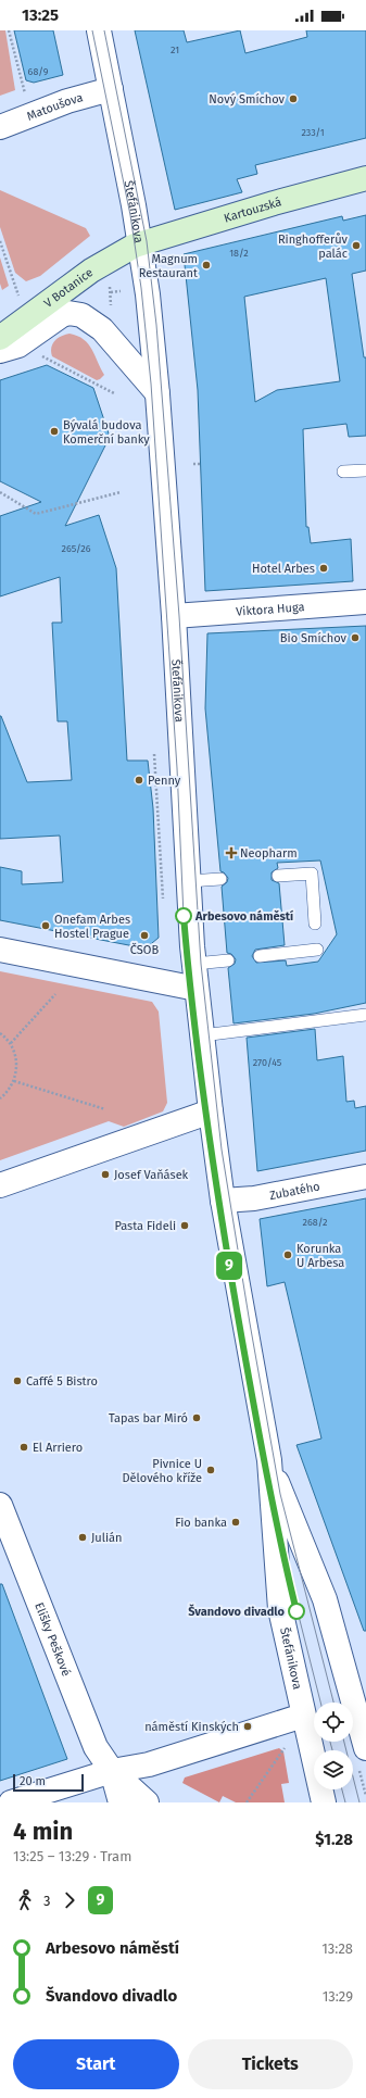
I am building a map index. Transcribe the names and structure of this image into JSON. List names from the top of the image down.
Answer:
{
  "streets": {
    "main road": ["Kartouzská", "V Botanice"],
    "street": [
      "Matoušova",
      "Štefánikova",
      "Viktora Huga",
      "Zubatého",
      "Elišky Peškové"
    ]
  },
  "crossings": [
    ["Matoušova", "Štefánikova"],
    ["Kartouzská", "Štefánikova"],
    ["Kartouzská", "V Botanice"],
    ["Štefánikova", "V Botanice"],
    ["Štefánikova", "Viktora Huga"],
    ["Štefánikova", "Zubatého"]
  ],
  "places": {
    "other": [
      "Nový Smíchov",
      "Ringhofferův palác",
      "Magnum Restaurant",
      "Bývalá budova Komerční banky",
      "Hotel Arbes",
      "Bio Smíchov",
      "Penny",
      "Arbesovo náměstí",
      "Onefam Arbes Hostel Prague",
      "ČSOB",
      "Josef Vaňásek",
      "Pasta Fideli",
      "Korunka U Arbesa",
      "Caffé 5 Bistro",
      "Tapas bar Miró",
      "El Arriero",
      "Pivnice U Dělového kříže",
      "Fio banka",
      "Julián",
      "Švandovo divadlo",
      "náměstí Kinských"
    ],
    "health": ["Neopharm"]
  },
  "lines": ["tram line 9"],
  "house_numbers": [
    "21",
    "68/9",
    "233/1",
    "18/2",
    "265/26",
    "270/45",
    "268/2"
  ],
  "scale_bar": "20 m",
  "page": {
    "status": "13:25",
    "on_map": "9",
    "scale": "20 m",
    "heading": ["4 min", "13:25 – 13:29 · Tram", "$1.28"],
    "legs": ["3", "9"],
    "list": [
      {
        "name": "Arbesovo náměstí",
        "value": "13:28"
      },
      {
        "name": "Švandovo divadlo",
        "value": "13:29"
      }
    ],
    "buttons": ["Start", "Tickets"]
  }
}
